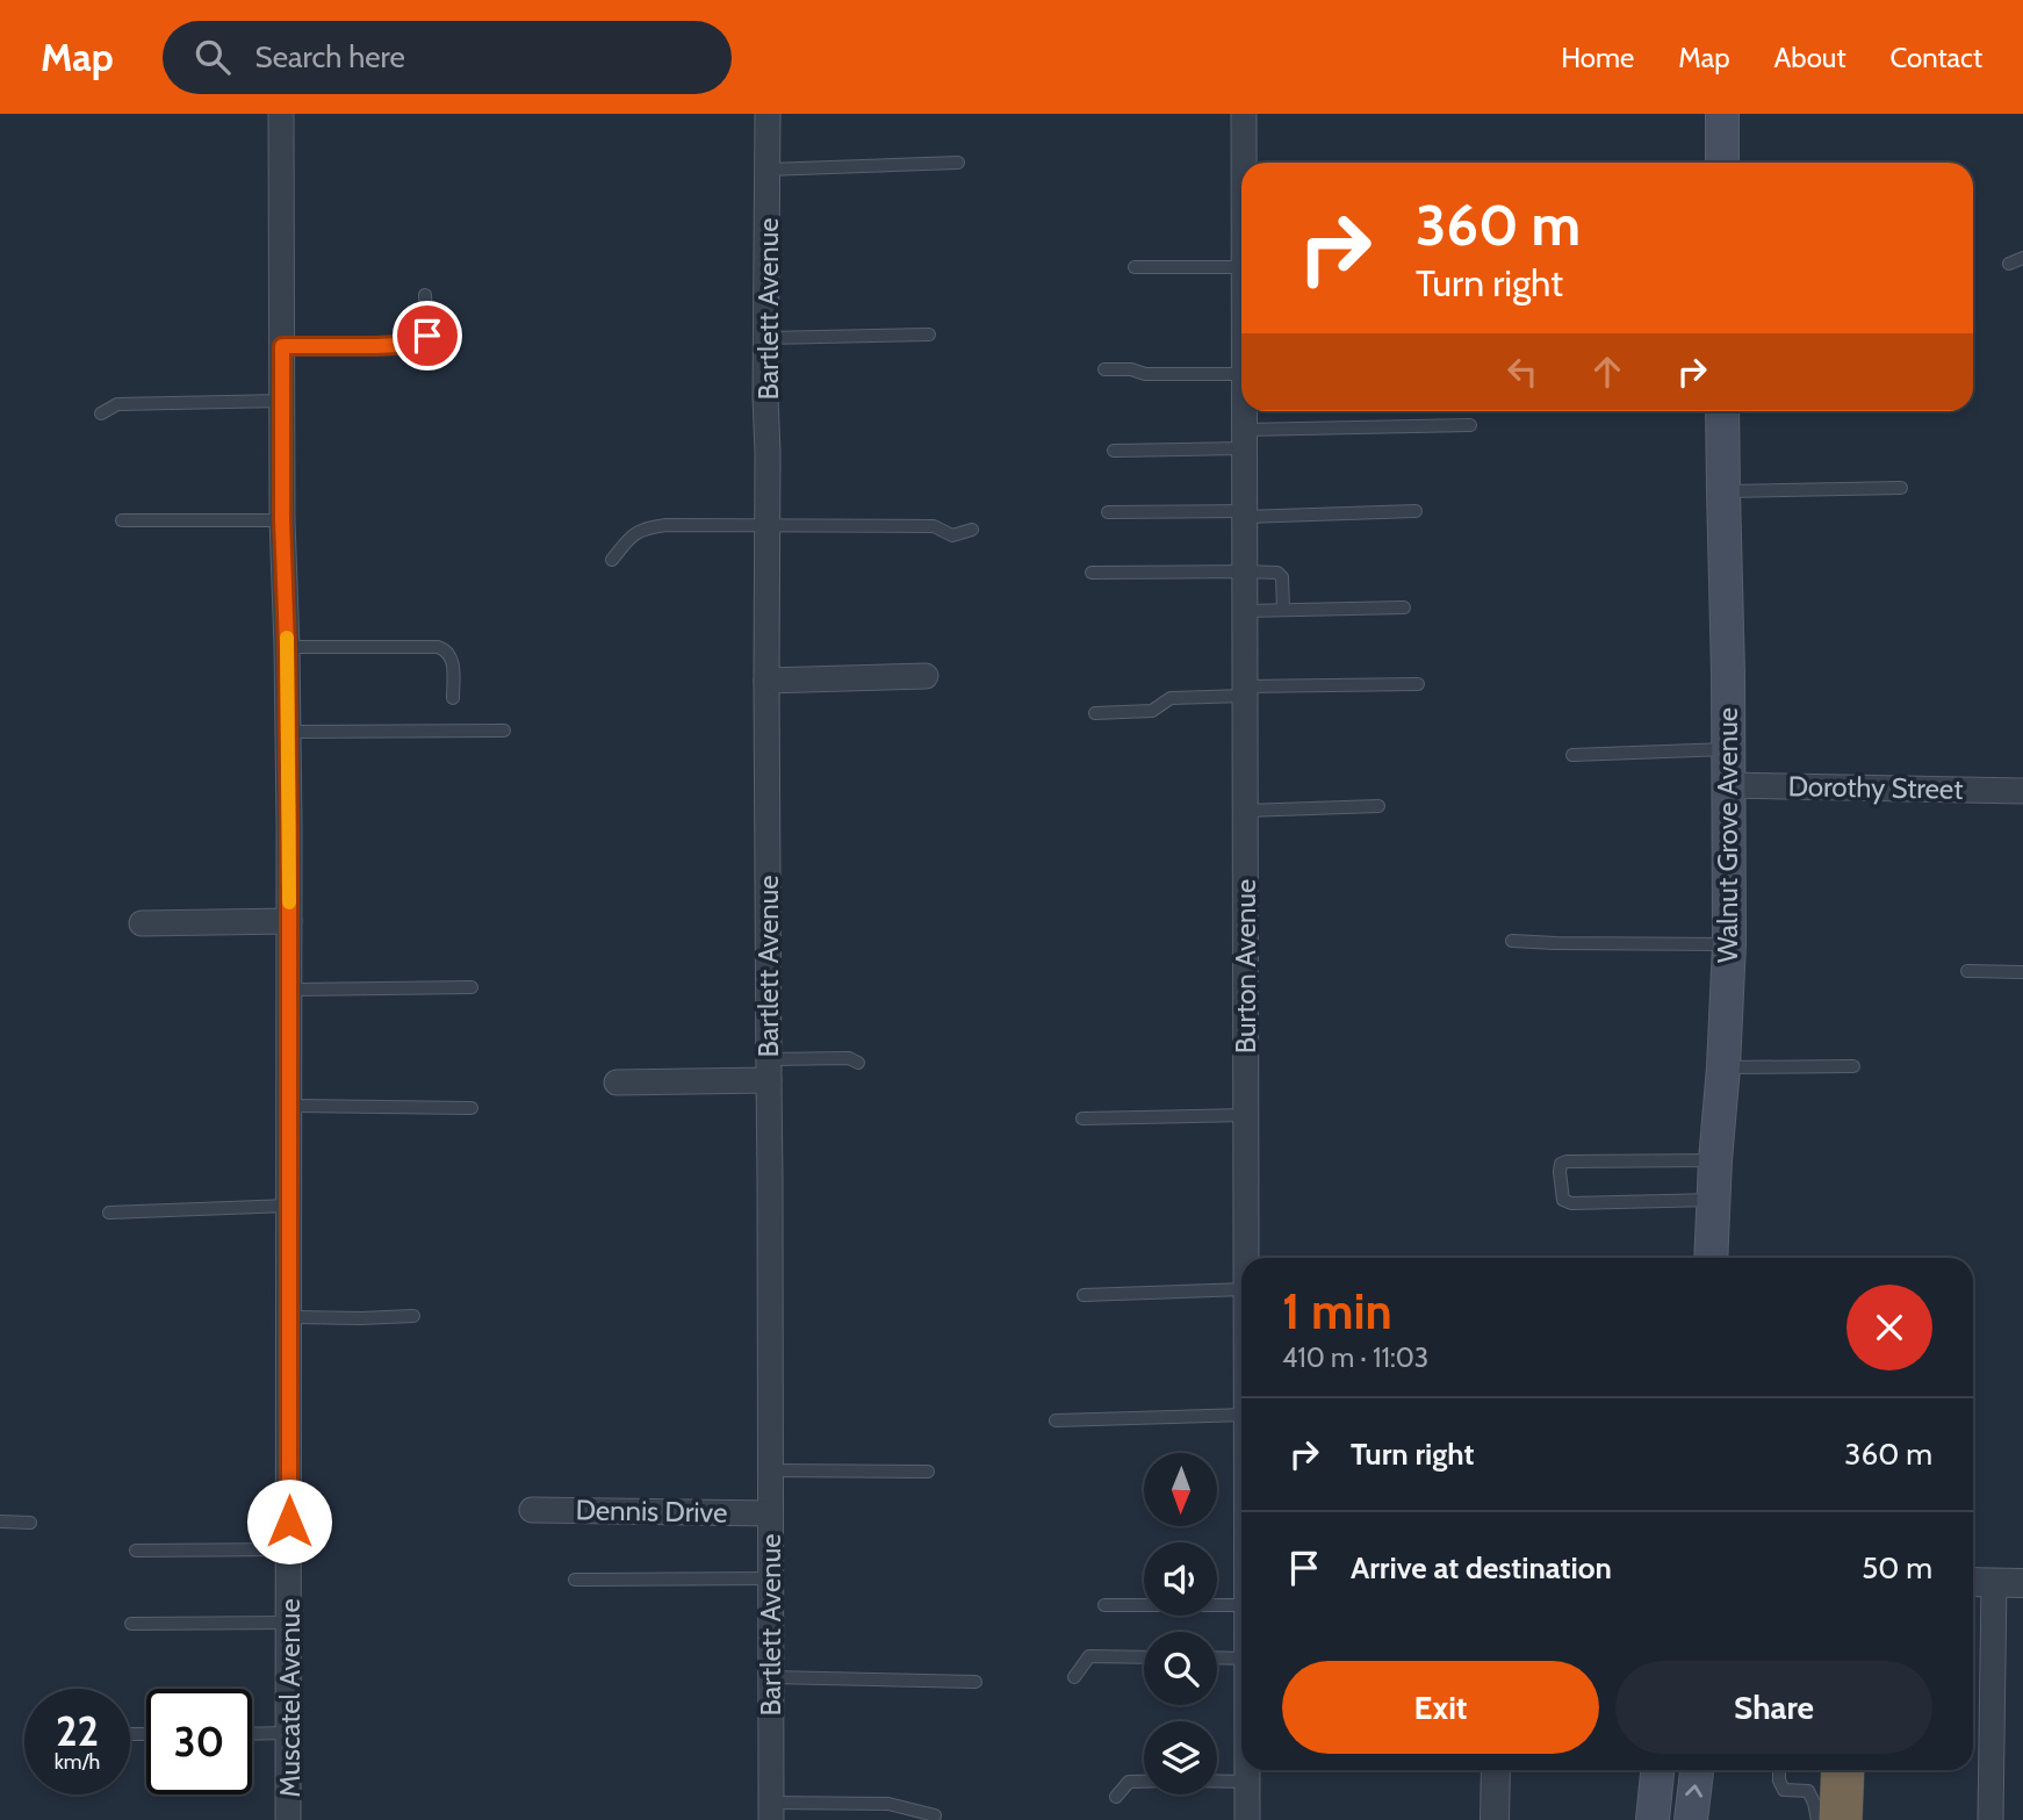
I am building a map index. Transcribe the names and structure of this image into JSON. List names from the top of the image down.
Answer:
{
  "streets": {
    "main road": ["Walnut Grove Avenue"],
    "street": [
      "Bartlett Avenue",
      "Dorothy Street",
      "Burton Avenue",
      "Dennis Drive",
      "Muscatel Avenue"
    ]
  },
  "crossings": [
    ["Bartlett Avenue", "Dennis Drive"],
    ["Dorothy Street", "Walnut Grove Avenue"]
  ],
  "north": "bottom",
  "page": {
    "header": "Map",
    "search": "Search here",
    "nav": [
      "Home",
      "Map",
      "About",
      "Contact"
    ],
    "turn": ["360 m", "Turn right"],
    "heading": ["1 min", "410 m · 11:03"],
    "list": [
      {
        "name": "Turn right",
        "value": "360 m"
      },
      {
        "name": "Arrive at destination",
        "value": "50 m"
      }
    ],
    "buttons": ["Exit", "Share"],
    "speed": "22 km/h",
    "limit": "30"
  }
}
